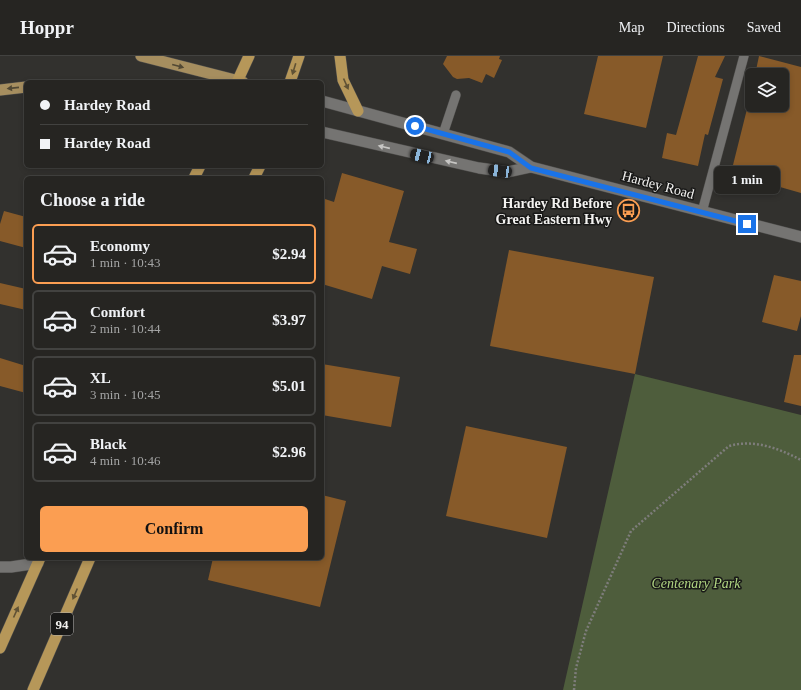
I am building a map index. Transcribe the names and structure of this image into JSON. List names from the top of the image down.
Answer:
{
  "streets": {
    "highway": ["94"],
    "main road": ["Hardey Road"]
  },
  "parks": ["Centenary Park"],
  "places": {
    "bus stop": ["Hardey Rd Before Great Eastern Hwy"]
  },
  "page": {
    "header": "Hoppr",
    "nav": ["Map", "Directions", "Saved"],
    "banner": ["Hardey Road", "Hardey Road"],
    "bubble": "1 min",
    "heading": "Choose a ride",
    "list": [
      {
        "name": "Economy",
        "note": "1 min · 10:43",
        "value": "$2.94"
      },
      {
        "name": "Comfort",
        "note": "2 min · 10:44",
        "value": "$3.97"
      },
      {
        "name": "XL",
        "note": "3 min · 10:45",
        "value": "$5.01"
      },
      {
        "name": "Black",
        "note": "4 min · 10:46",
        "value": "$2.96"
      }
    ],
    "buttons": "Confirm"
  }
}
